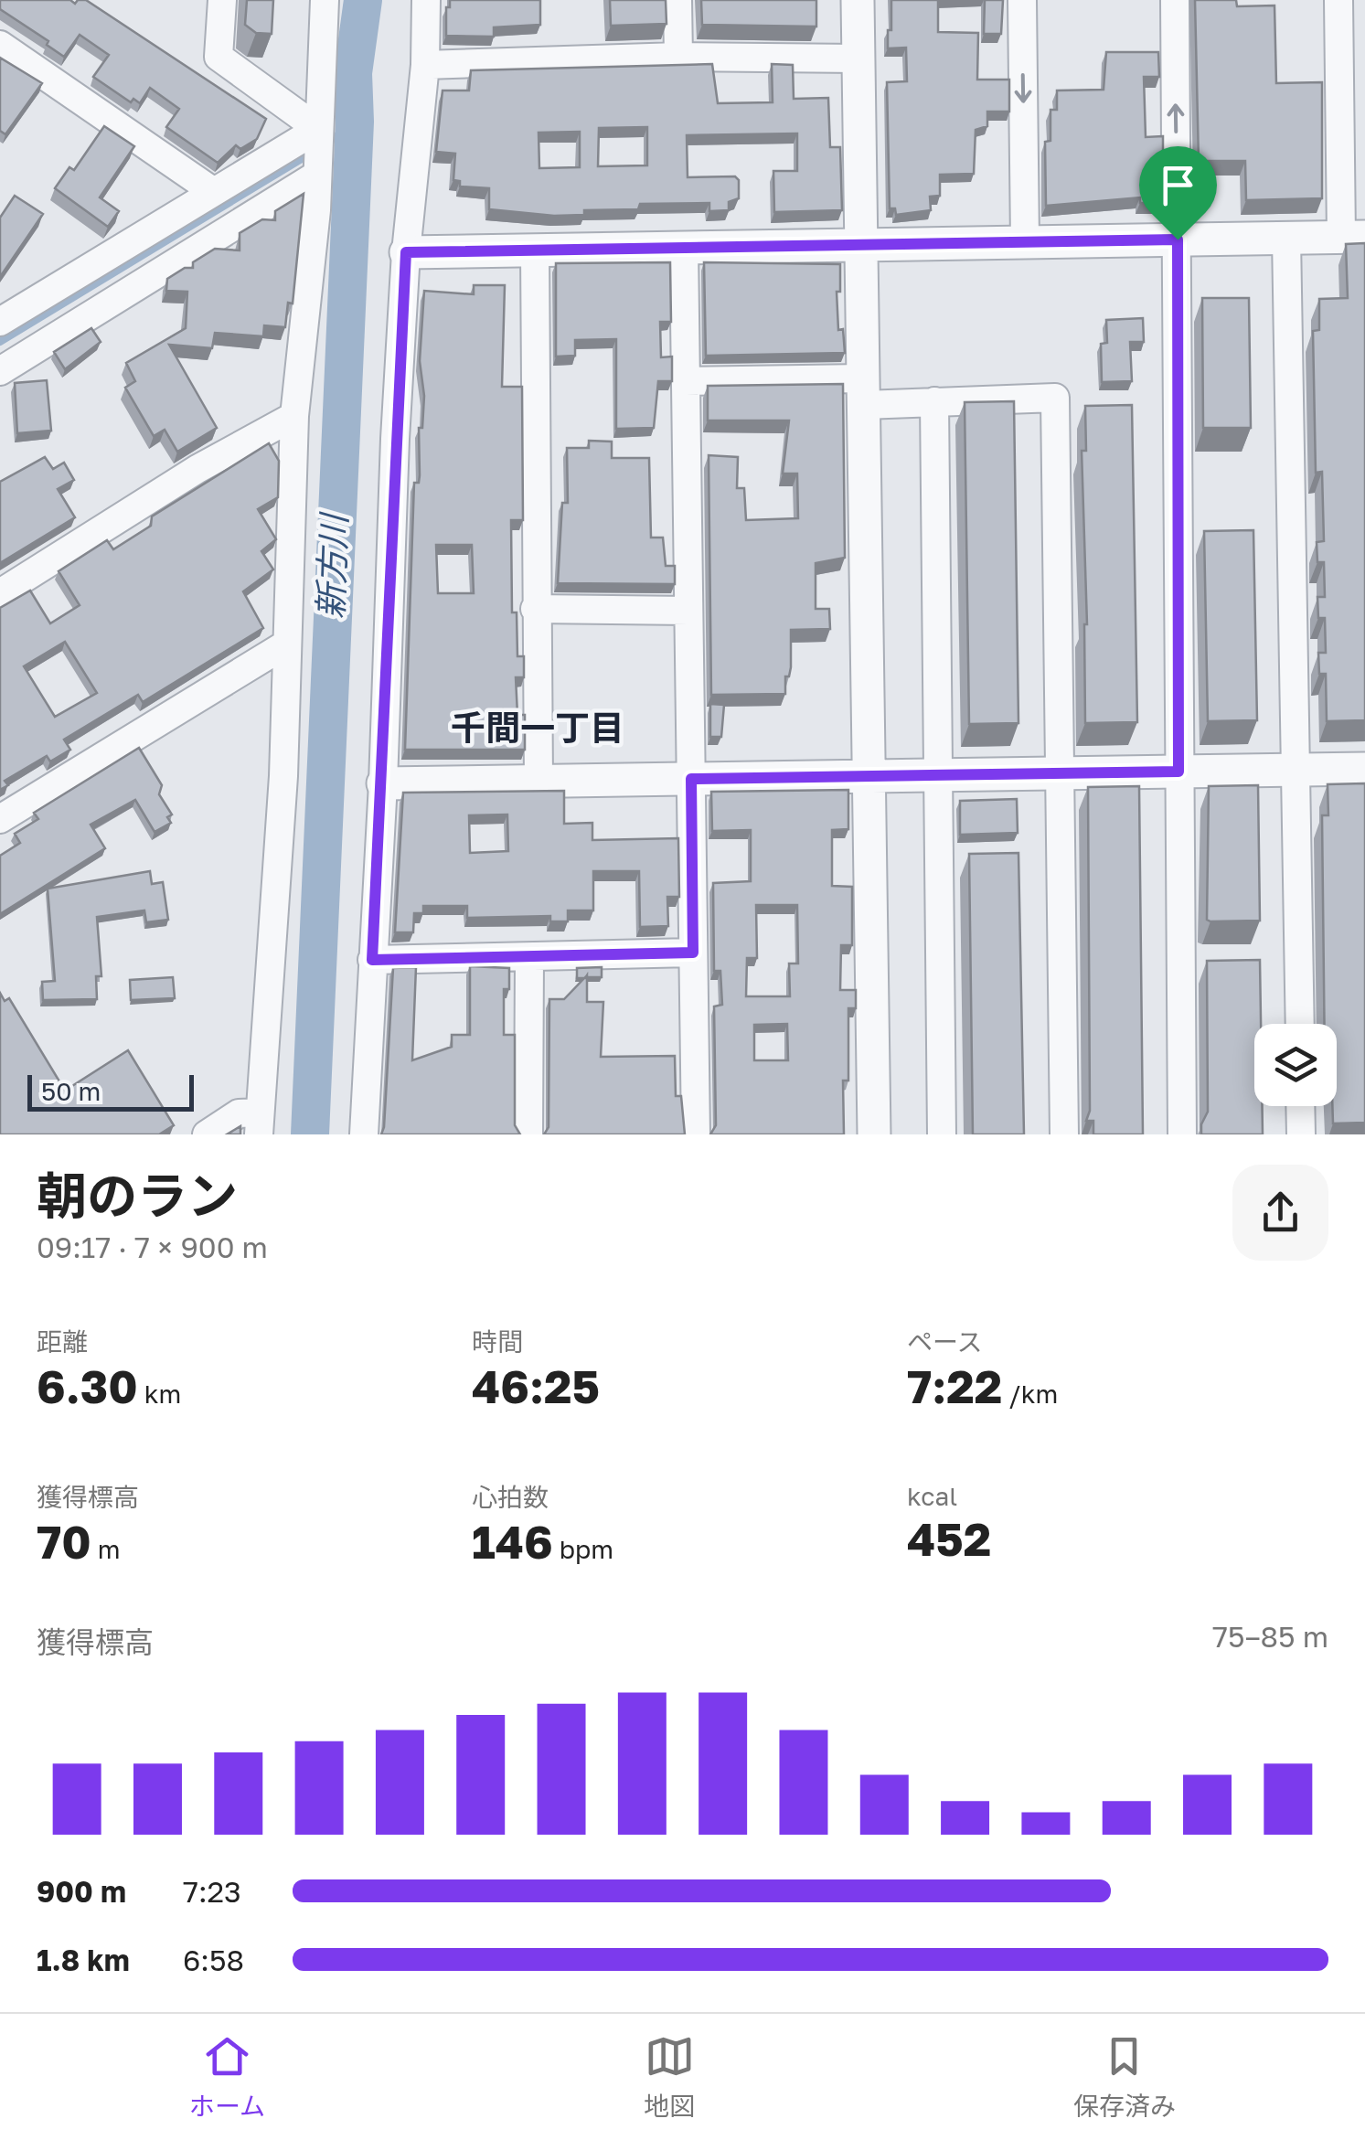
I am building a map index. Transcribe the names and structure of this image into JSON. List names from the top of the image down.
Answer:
{
  "districts": ["千間一丁目"],
  "water": ["新方川"],
  "scale_bar": "50 m",
  "page": {
    "scale": "50 m",
    "heading": ["朝のラン", "09:17 · 7 × 900 m"],
    "stats": [
      ["距離", "6.30 km"],
      ["時間", "46:25"],
      ["ペース", "7:22 /km"],
      ["獲得標高", "70 m"],
      ["心拍数", "146 bpm"],
      ["kcal", "452"]
    ],
    "chart": ["獲得標高", "75–85 m"],
    "list": [
      {
        "name": "900 m",
        "note": "7:23"
      },
      {
        "name": "1.8 km",
        "note": "6:58"
      }
    ],
    "tabs": ["ホーム", "地図", "保存済み"]
  }
}
